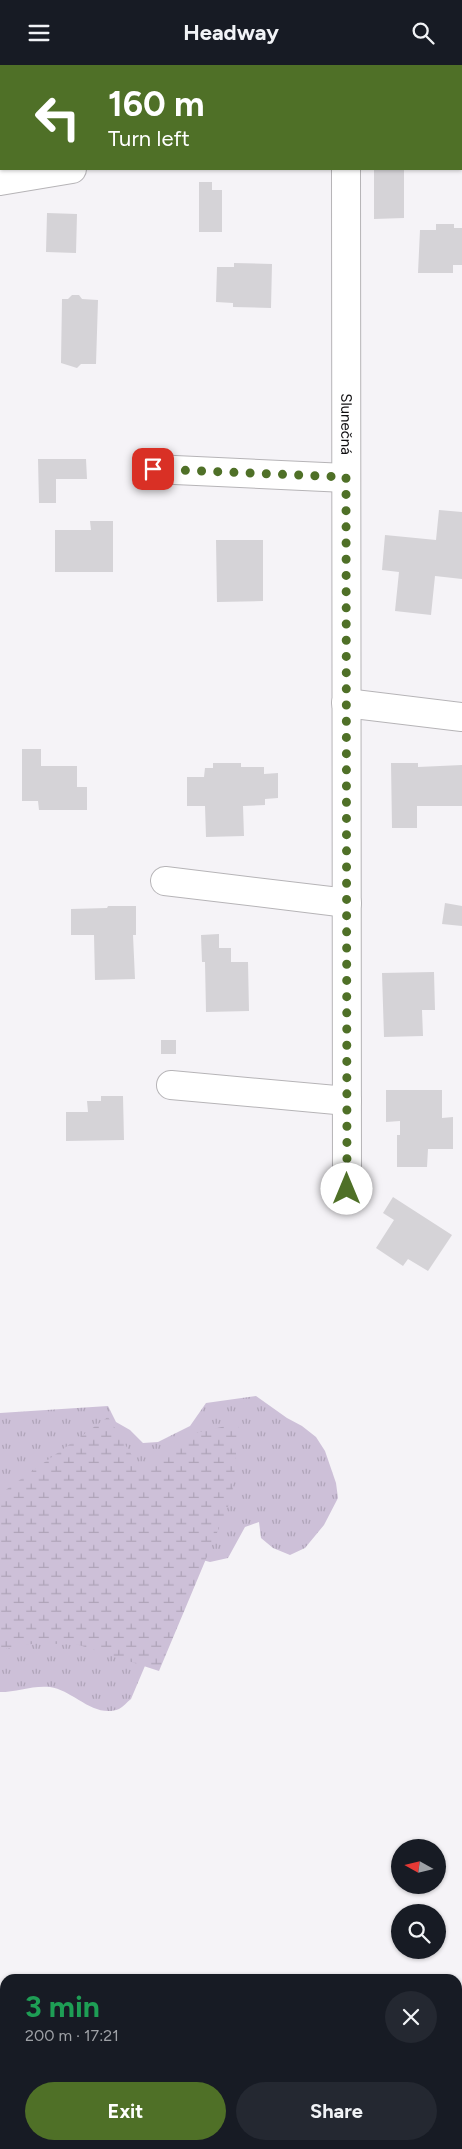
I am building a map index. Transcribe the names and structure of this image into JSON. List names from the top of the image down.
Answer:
{
  "streets": {
    "street": ["Slunečná"]
  },
  "north": "left",
  "page": {
    "header": "Headway",
    "turn": ["160 m", "Turn left"],
    "heading": ["3 min", "200 m · 17:21"],
    "buttons": ["Exit", "Share"]
  }
}
